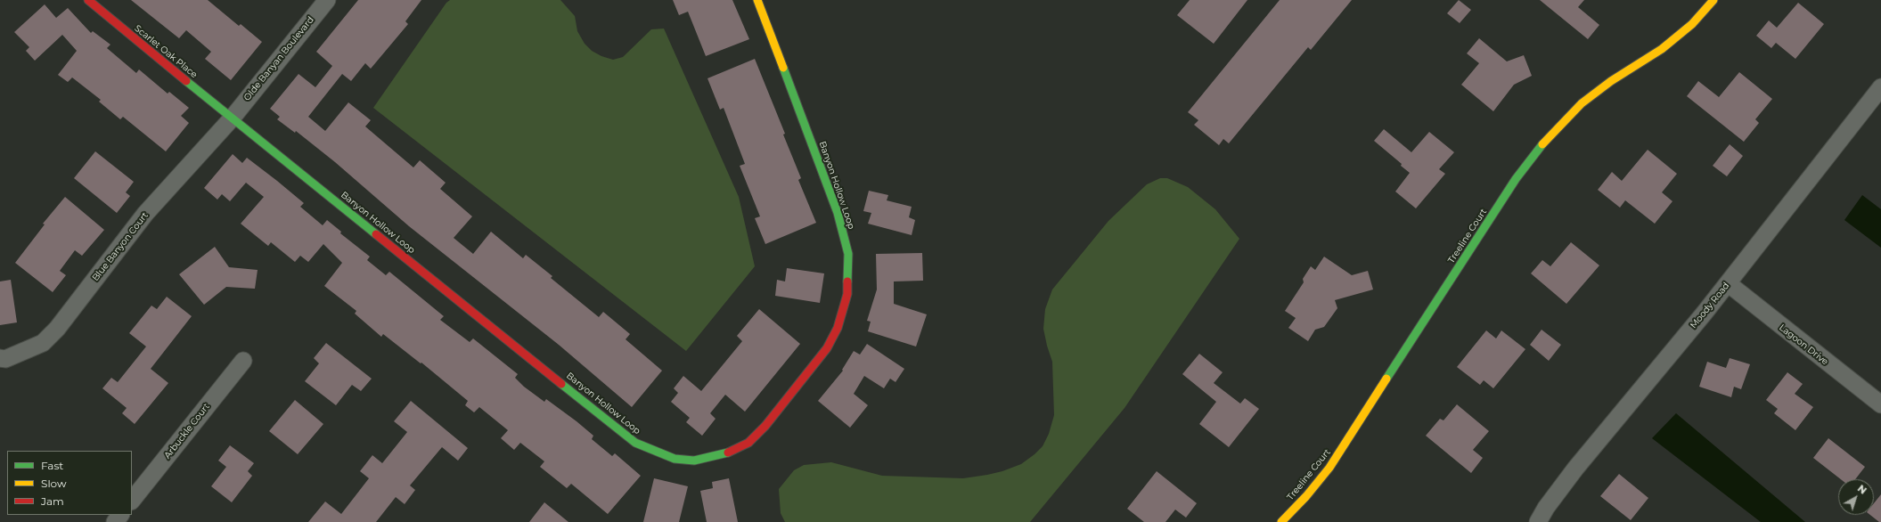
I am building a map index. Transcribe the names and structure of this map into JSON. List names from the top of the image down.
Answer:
{
  "streets": {
    "street": [
      "Scarlet Oak Place",
      "Olde Banyan Boulevard",
      "Banyon Hollow Loop",
      "Treeline Court",
      "Blue Banyon Court",
      "Moody Road",
      "Lagoon Drive",
      "Arbuckle Court"
    ]
  },
  "crossings": [
    ["Scarlet Oak Place", "Olde Banyan Boulevard"],
    ["Scarlet Oak Place", "Banyon Hollow Loop"],
    ["Scarlet Oak Place", "Blue Banyon Court"],
    ["Olde Banyan Boulevard", "Banyon Hollow Loop"],
    ["Olde Banyan Boulevard", "Blue Banyon Court"],
    ["Banyon Hollow Loop", "Blue Banyon Court"],
    ["Moody Road", "Lagoon Drive"]
  ],
  "legend": ["Fast", "Slow", "Jam"],
  "north": "top right"
}
